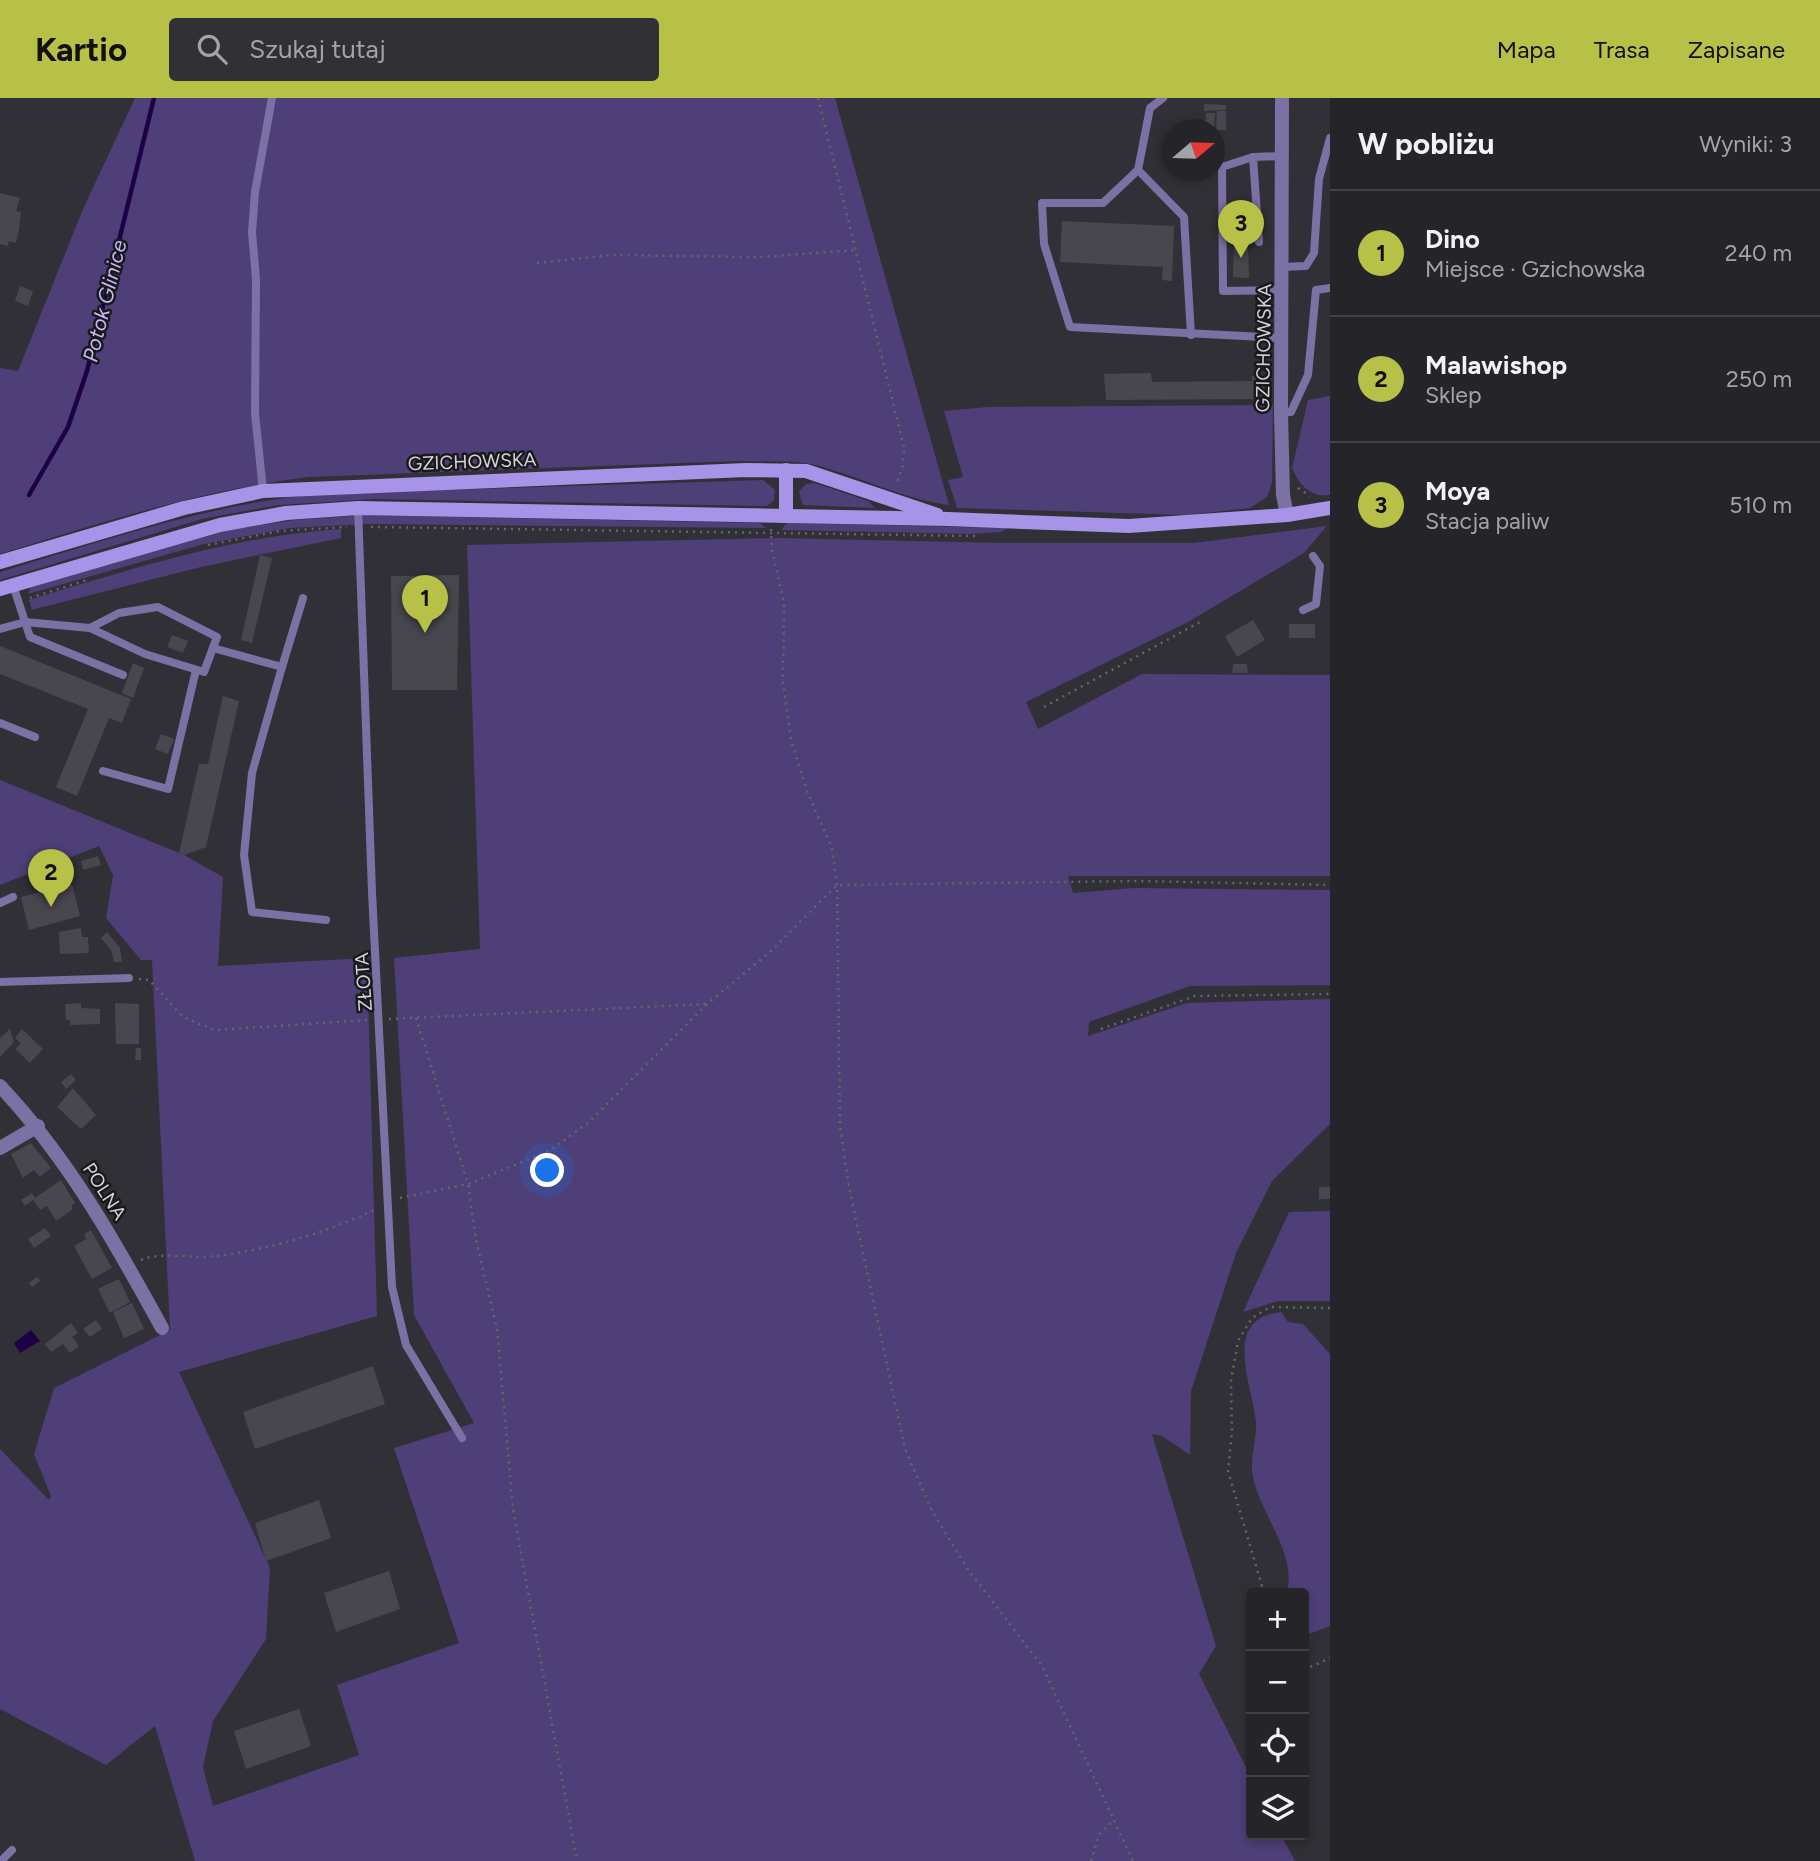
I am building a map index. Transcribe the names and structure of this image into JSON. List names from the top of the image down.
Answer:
{
  "streets": {
    "street": ["GZICHOWSKA", "POLNA"],
    "lane": ["ZŁOTA"]
  },
  "crossings": [
    ["GZICHOWSKA", "ZŁOTA"]
  ],
  "water": ["Potok Glinice"],
  "north": "right",
  "page": {
    "header": "Kartio",
    "search": "Szukaj tutaj",
    "nav": ["Mapa", "Trasa", "Zapisane"],
    "heading": ["W pobliżu", "Wyniki: 3"],
    "list": [
      {
        "mark": "1",
        "name": "Dino",
        "note": "Miejsce · Gzichowska",
        "value": "240 m"
      },
      {
        "mark": "2",
        "name": "Malawishop",
        "note": "Sklep",
        "value": "250 m"
      },
      {
        "mark": "3",
        "name": "Moya",
        "note": "Stacja paliw",
        "value": "510 m"
      }
    ],
    "pins": ["3", "1", "2"],
    "map_buttons": ["+", "−"]
  }
}
